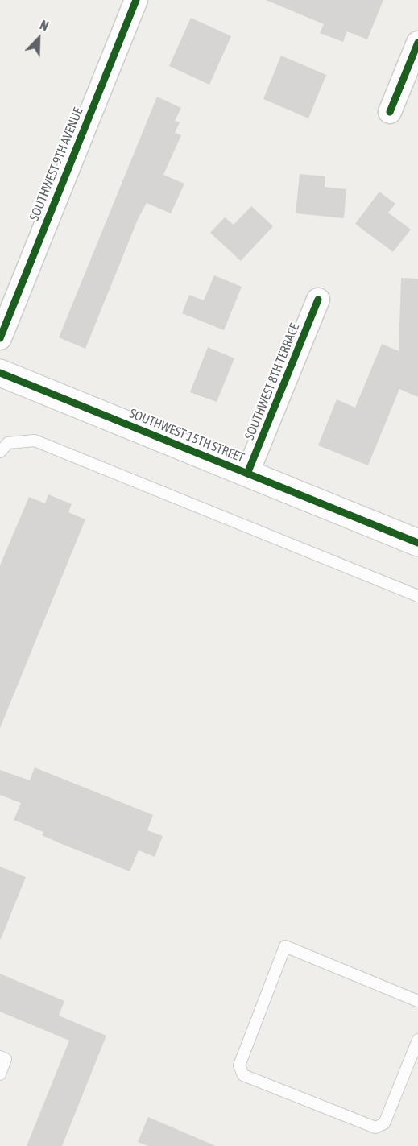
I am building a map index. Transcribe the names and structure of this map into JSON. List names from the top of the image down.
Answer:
{
  "streets": {
    "street": ["SOUTHWEST 9TH AVENUE", "SOUTHWEST 8TH TERRACE", "SOUTHWEST 15TH STREET"]
  },
  "crossings": [
    ["SOUTHWEST 8TH TERRACE", "SOUTHWEST 15TH STREET"]
  ],
  "north": "top right"
}
